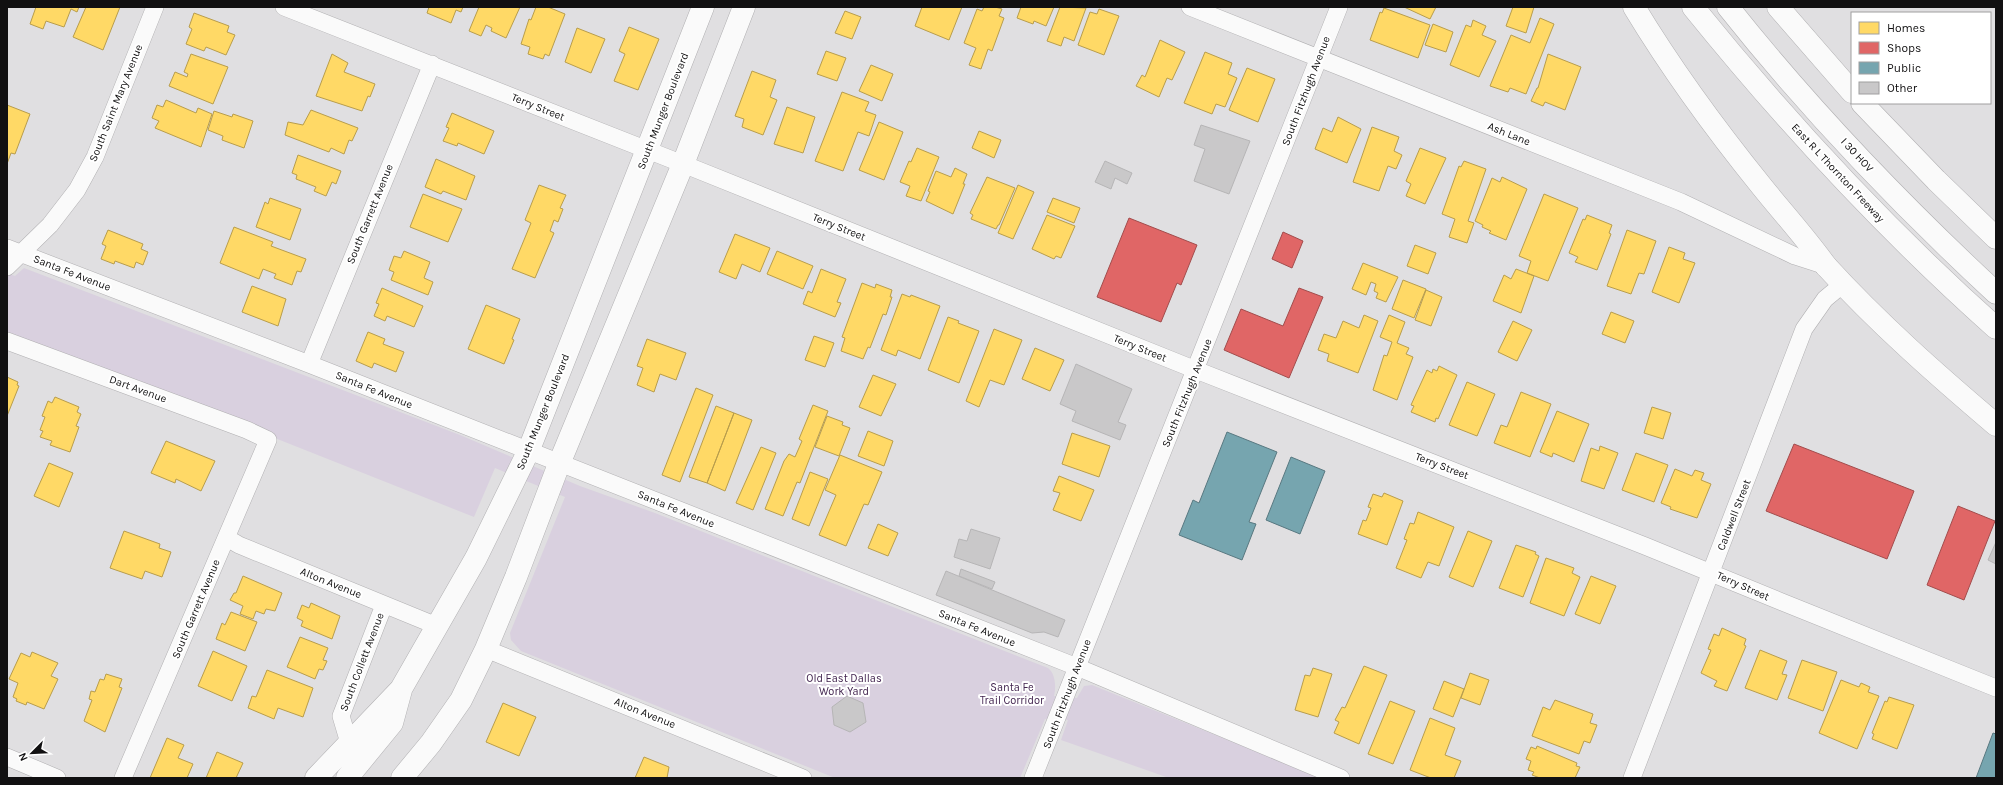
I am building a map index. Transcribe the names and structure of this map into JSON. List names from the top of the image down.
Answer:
{
  "streets": {
    "main road": ["South Munger Boulevard", "I 30 HOV", "East R L Thornton Freeway"],
    "street": [
      "South Fitzhugh Avenue",
      "South Saint Mary Avenue",
      "Terry Street",
      "Ash Lane",
      "South Garrett Avenue",
      "Santa Fe Avenue",
      "Dart Avenue",
      "Caldwell Street",
      "Alton Avenue",
      "South Collett Avenue"
    ]
  },
  "crossings": [
    ["South Fitzhugh Avenue", "Terry Street"],
    ["South Fitzhugh Avenue", "Ash Lane"],
    ["South Fitzhugh Avenue", "Santa Fe Avenue"],
    ["South Saint Mary Avenue", "Santa Fe Avenue"],
    ["Terry Street", "South Munger Boulevard"],
    ["Terry Street", "South Garrett Avenue"],
    ["Terry Street", "Caldwell Street"],
    ["South Munger Boulevard", "Santa Fe Avenue"],
    ["South Munger Boulevard", "Alton Avenue"],
    ["South Munger Boulevard", "South Collett Avenue"],
    ["South Garrett Avenue", "Santa Fe Avenue"],
    ["South Garrett Avenue", "Dart Avenue"],
    ["South Garrett Avenue", "Alton Avenue"],
    ["Alton Avenue", "South Collett Avenue"]
  ],
  "parks": ["Old East Dallas Work Yard", "Santa Fe Trail Corridor"],
  "legend": [
    "Homes",
    "Shops",
    "Public",
    "Other"
  ],
  "north": "bottom left"
}
